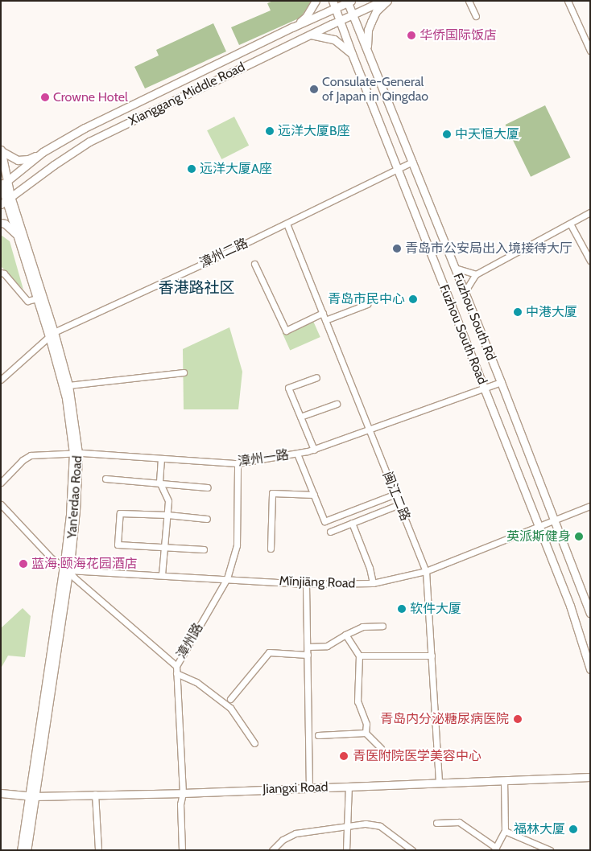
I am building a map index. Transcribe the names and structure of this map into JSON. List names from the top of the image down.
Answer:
{
  "streets": {
    "main road": [
      "Xianggang Middle Road",
      "Fuzhou South Rd",
      "Fuzhou South Road",
      "Yan'erdao Road",
      "Jiangxi Road"
    ],
    "street": [
      "漳州二路",
      "漳州一路",
      "闽江二路",
      "Mǐnjiāng Road",
      "漳州路"
    ]
  },
  "crossings": [
    ["Xianggang Middle Road", "Fuzhou South Road"],
    ["Xianggang Middle Road", "Yan'erdao Road"],
    ["漳州二路", "Fuzhou South Rd"],
    ["漳州二路", "Fuzhou South Road"],
    ["漳州二路", "闽江二路"],
    ["漳州二路", "Yan'erdao Road"],
    ["Fuzhou South Rd", "漳州一路"],
    ["Fuzhou South Rd", "Mǐnjiāng Road"],
    ["Fuzhou South Road", "漳州一路"],
    ["Fuzhou South Road", "Mǐnjiāng Road"],
    ["漳州一路", "闽江二路"],
    ["漳州一路", "Yan'erdao Road"],
    ["漳州一路", "漳州路"],
    ["闽江二路", "Mǐnjiāng Road"],
    ["闽江二路", "Jiangxi Road"],
    ["Yan'erdao Road", "Mǐnjiāng Road"],
    ["Yan'erdao Road", "Jiangxi Road"],
    ["Mǐnjiāng Road", "漳州路"],
    ["漳州路", "Jiangxi Road"]
  ],
  "districts": ["香港路社区"],
  "places": [
    "华侨国际饭店",
    "Consulate-General of Japan in Qingdao",
    "Crowne Hotel",
    "远洋大厦B座",
    "中天恒大厦",
    "远洋大厦A座",
    "青岛市公安局出入境接待大厅",
    "青岛市民中心",
    "中港大厦",
    "英派斯健身",
    "蓝海·颐海花园酒店",
    "软件大厦",
    "青岛内分泌糖尿病医院",
    "青医附院医学美容中心",
    "福林大厦"
  ]
}
